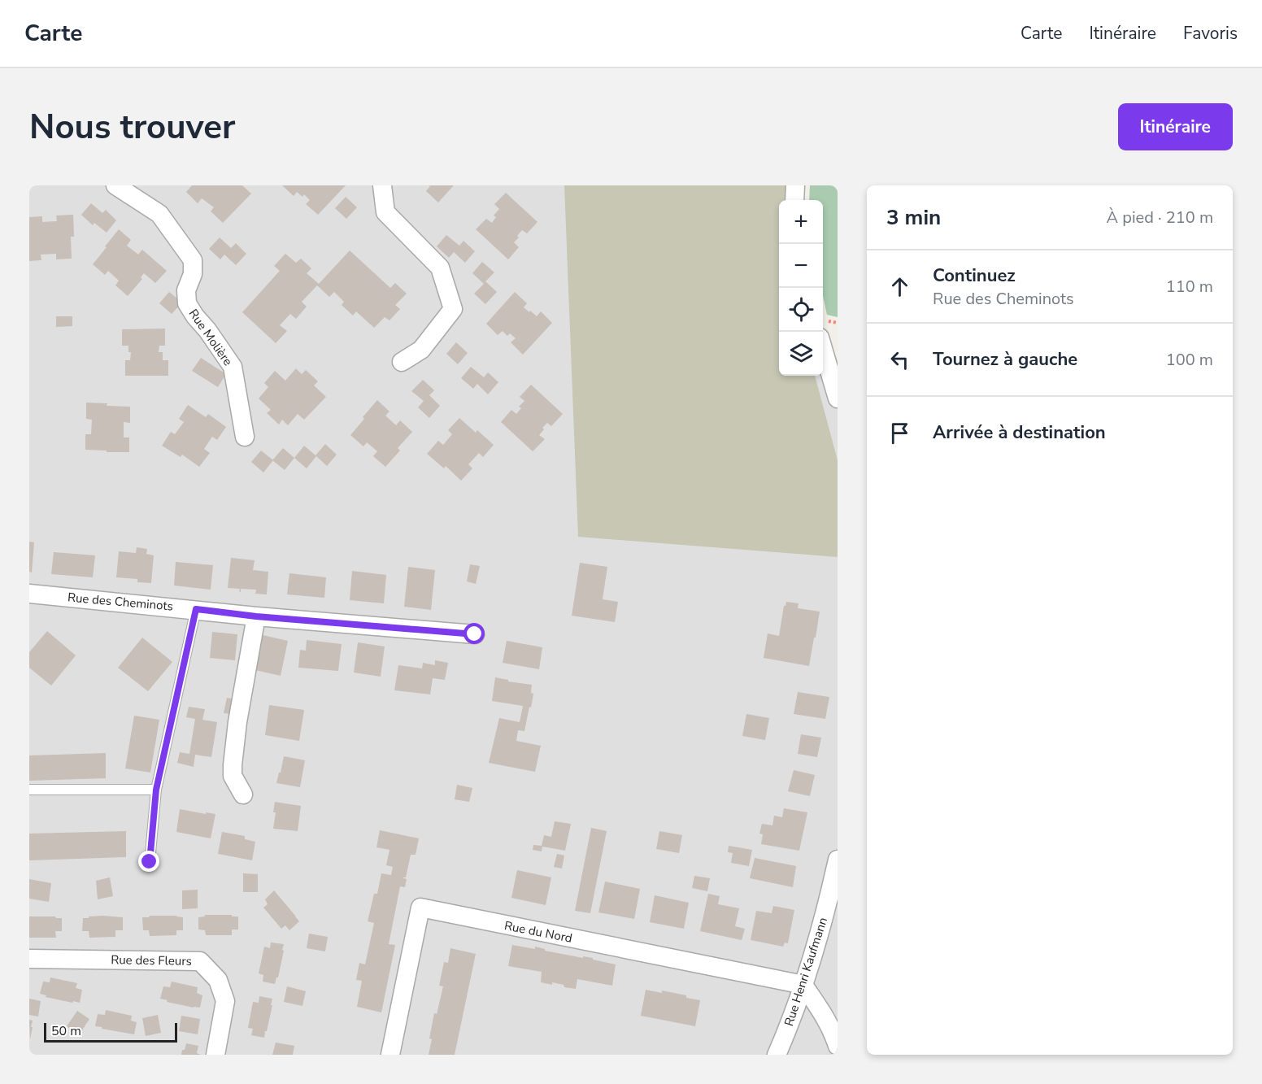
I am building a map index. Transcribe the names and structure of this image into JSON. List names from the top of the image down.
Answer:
{
  "streets": {
    "street": [
      "Rue Molière",
      "Rue des Cheminots",
      "Rue du Nord",
      "Rue des Fleurs",
      "Rue Henri Kaufmann"
    ]
  },
  "crossings": [
    ["Rue du Nord", "Rue Henri Kaufmann"]
  ],
  "scale_bar": "50 m",
  "page": {
    "header": "Carte",
    "nav": ["Carte", "Itinéraire", "Favoris"],
    "buttons": "Itinéraire",
    "title": "Nous trouver",
    "heading": ["3 min", "À pied · 210 m"],
    "map_buttons": ["+", "−"],
    "list": [
      ["Continuez", "Rue des Cheminots", "110 m"],
      ["Tournez à gauche", "100 m"],
      "Arrivée à destination"
    ],
    "scale": "50 m"
  }
}
